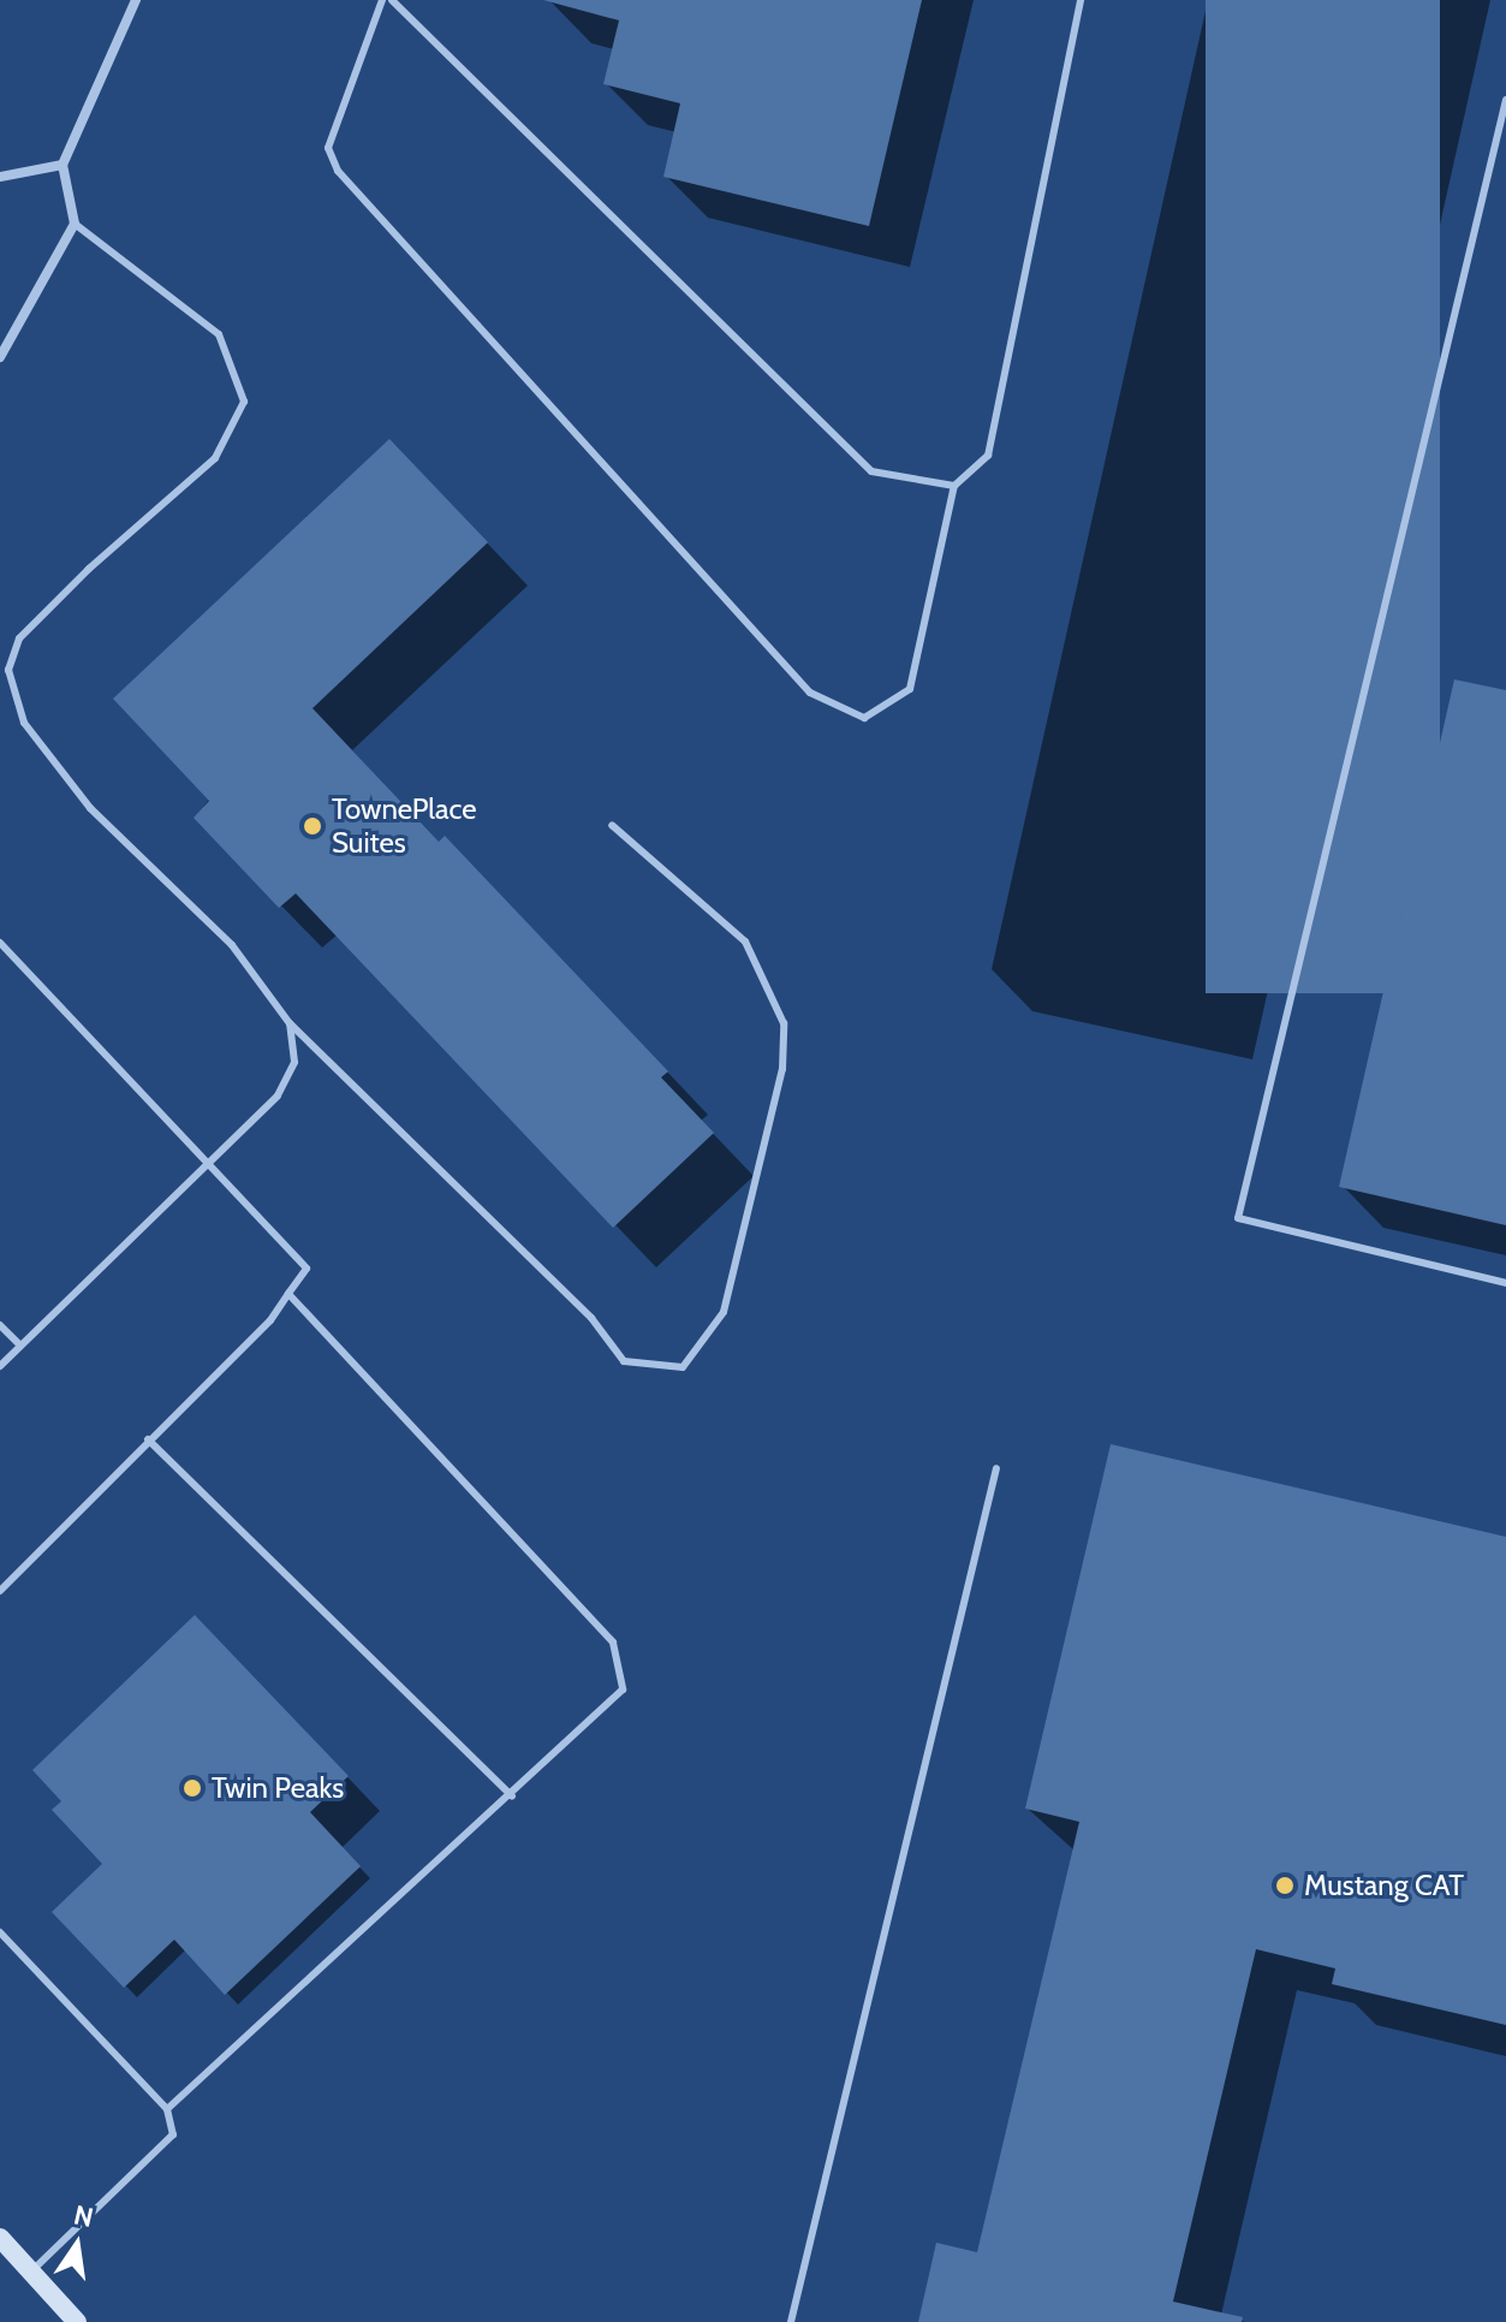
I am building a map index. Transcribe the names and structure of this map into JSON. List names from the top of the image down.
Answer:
{
  "places": ["TownePlace Suites", "Twin Peaks", "Mustang CAT"],
  "north": "top"
}
